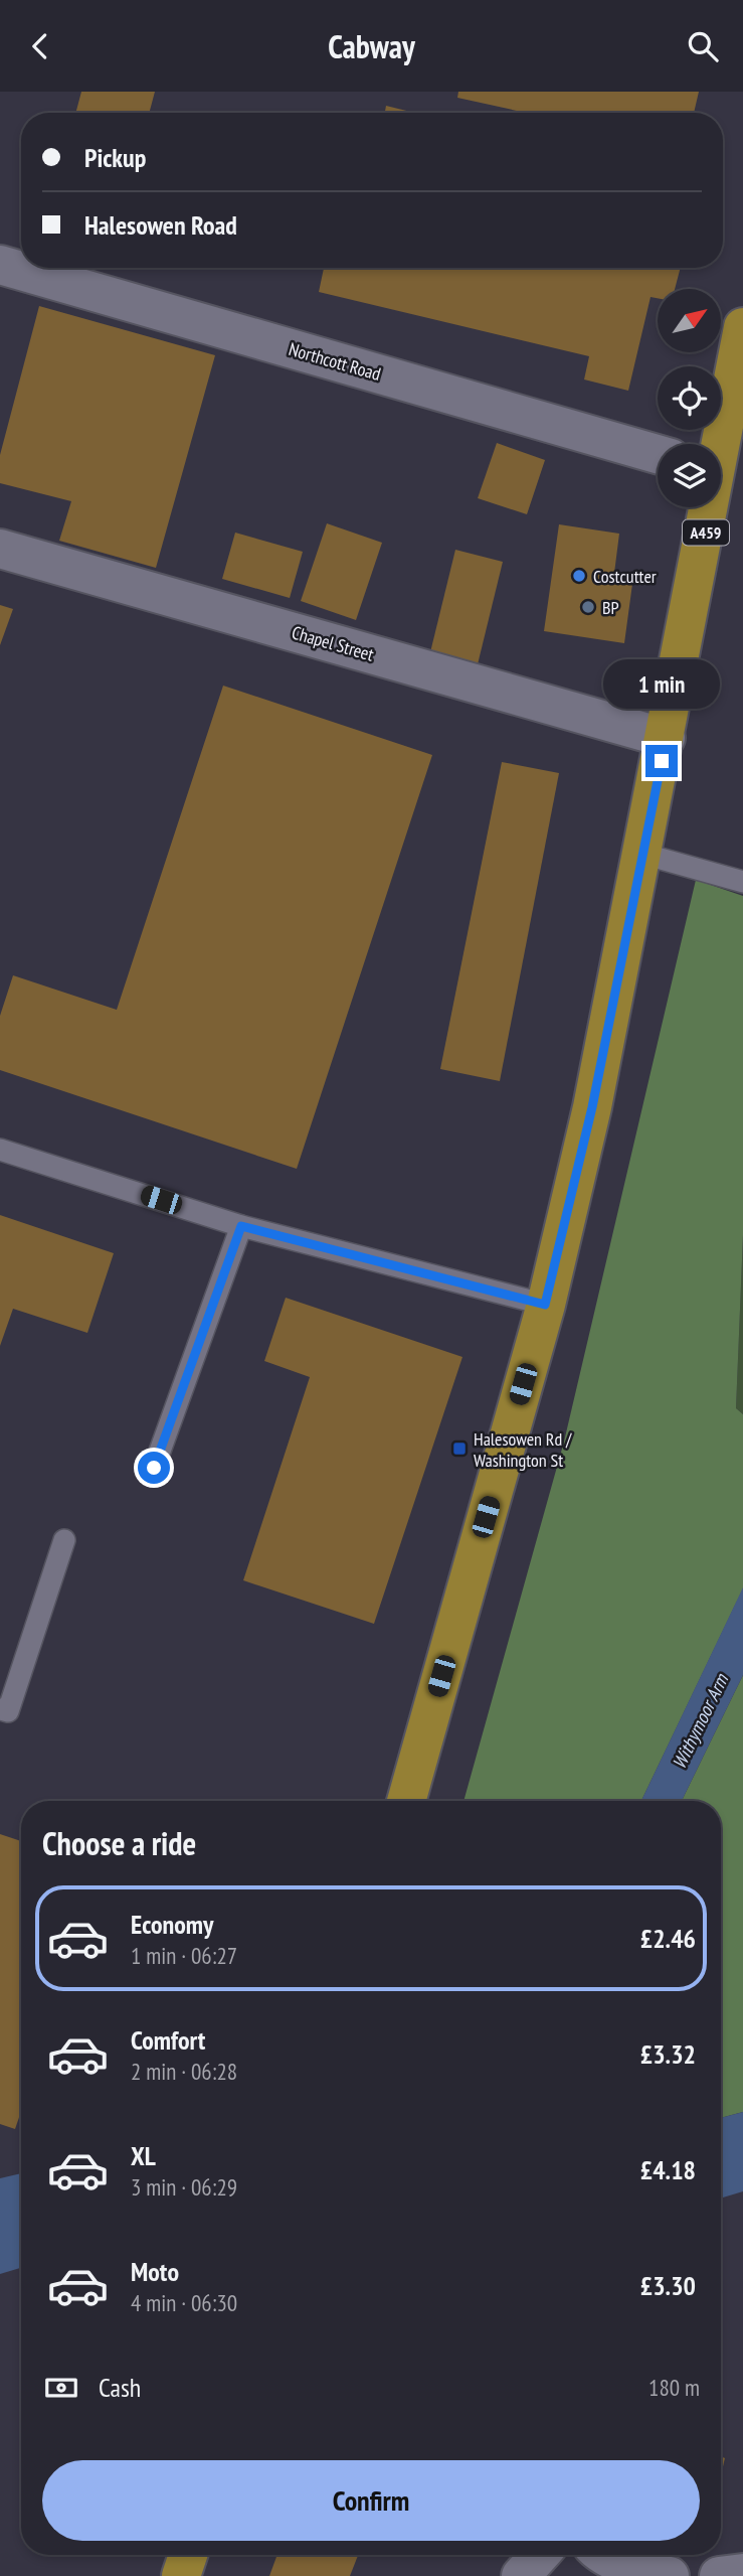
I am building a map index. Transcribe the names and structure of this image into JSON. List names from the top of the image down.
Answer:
{
  "streets": {
    "main road": ["A459"],
    "street": ["Northcott Road", "Chapel Street"]
  },
  "crossings": [
    ["A459", "Chapel Street"]
  ],
  "water": ["Withymoor Arm"],
  "places": {
    "other": ["Costcutter", "BP"],
    "transit": ["Halesowen Rd / Washington St"]
  },
  "north": "top right",
  "page": {
    "header": "Cabway",
    "banner": ["Pickup", "Halesowen Road"],
    "bubble": "1 min",
    "heading": "Choose a ride",
    "list": [
      {
        "name": "Economy",
        "note": "1 min · 06:27",
        "value": "£2.46"
      },
      {
        "name": "Comfort",
        "note": "2 min · 06:28",
        "value": "£3.32"
      },
      {
        "name": "XL",
        "note": "3 min · 06:29",
        "value": "£4.18"
      },
      {
        "name": "Moto",
        "note": "4 min · 06:30",
        "value": "£3.30"
      }
    ],
    "pay": ["Cash", "180 m"],
    "buttons": "Confirm"
  }
}
